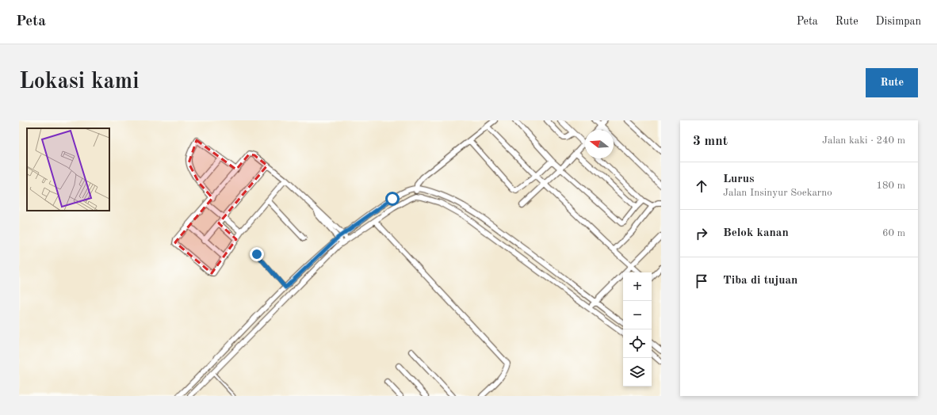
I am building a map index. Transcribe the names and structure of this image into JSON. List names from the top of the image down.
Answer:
{
  "north": "left",
  "page": {
    "header": "Peta",
    "nav": ["Peta", "Rute", "Disimpan"],
    "buttons": "Rute",
    "title": "Lokasi kami",
    "heading": ["3 mnt", "Jalan kaki · 240 m"],
    "list": [
      ["Lurus", "Jalan Insinyur Soekarno", "180 m"],
      ["Belok kanan", "60 m"],
      "Tiba di tujuan"
    ],
    "map_buttons": ["+", "−"]
  }
}
